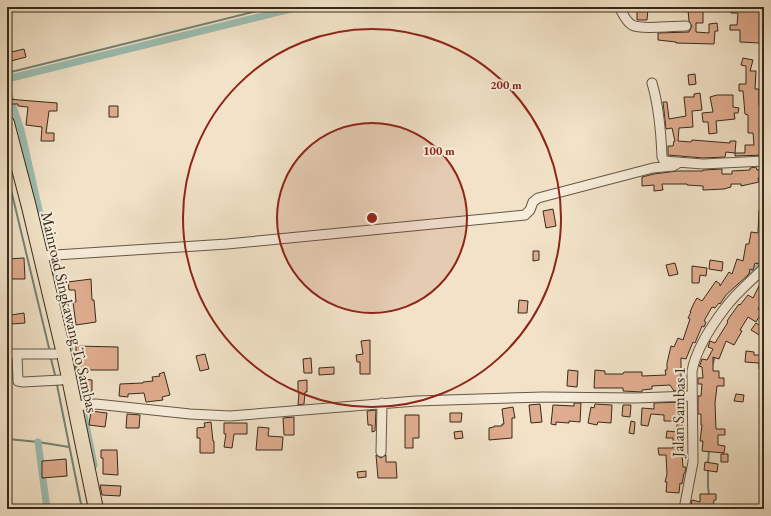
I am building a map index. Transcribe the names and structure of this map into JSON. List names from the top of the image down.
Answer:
{
  "streets": {
    "highway": ["Mainroad Singkawang To Sambas"],
    "street": ["Jalan Sambas 1"]
  },
  "rings": ["200 m", "100 m"]
}
